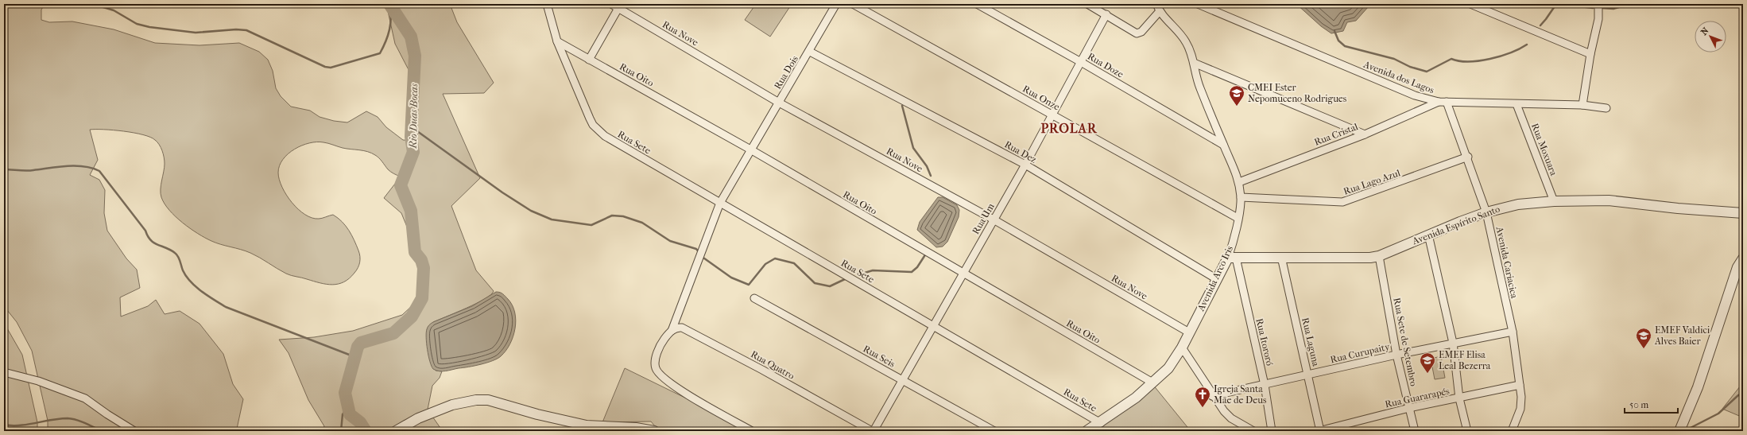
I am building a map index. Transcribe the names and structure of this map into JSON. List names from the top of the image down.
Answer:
{
  "streets": {
    "street": [
      "Rua Nove",
      "Rua Doze",
      "Rua Dois",
      "Rua Oito",
      "Avenida dos Lagos",
      "Rua Onze",
      "Rua Cristal",
      "Rua Sete",
      "Rua Moxuara",
      "Rua Dez",
      "Rua Lago Azul",
      "Rua Um",
      "Avenida Espírito Santo",
      "Avenida Cariacica",
      "Avenida Arco Iris",
      "Rua Itororó",
      "Rua Laguna",
      "Rua Sete de Setembro",
      "Rua Curupaity",
      "Rua Seis",
      "Rua Quatro",
      "Rua Guararapés"
    ]
  },
  "crossings": [
    ["Rua Nove", "Rua Dois"],
    ["Rua Nove", "Rua Um"],
    ["Rua Nove", "Avenida Arco Iris"],
    ["Rua Doze", "Rua Um"],
    ["Rua Doze", "Avenida Arco Iris"],
    ["Rua Dois", "Rua Oito"],
    ["Rua Dois", "Rua Sete"],
    ["Rua Dois", "Rua Dez"],
    ["Rua Dois", "Rua Quatro"],
    ["Rua Oito", "Rua Sete"],
    ["Rua Oito", "Rua Um"],
    ["Rua Oito", "Avenida Arco Iris"],
    ["Avenida dos Lagos", "Rua Cristal"],
    ["Avenida dos Lagos", "Rua Moxuara"],
    ["Avenida dos Lagos", "Avenida Cariacica"],
    ["Rua Onze", "Rua Um"],
    ["Rua Onze", "Avenida Arco Iris"],
    ["Rua Cristal", "Avenida Arco Iris"],
    ["Rua Sete", "Rua Um"],
    ["Rua Sete", "Avenida Arco Iris"],
    ["Rua Moxuara", "Avenida Espírito Santo"],
    ["Rua Dez", "Rua Um"],
    ["Rua Dez", "Avenida Arco Iris"],
    ["Rua Lago Azul", "Avenida Cariacica"],
    ["Rua Lago Azul", "Avenida Arco Iris"],
    ["Rua Um", "Rua Seis"],
    ["Rua Um", "Rua Quatro"],
    ["Avenida Espírito Santo", "Avenida Cariacica"],
    ["Avenida Espírito Santo", "Avenida Arco Iris"],
    ["Avenida Espírito Santo", "Rua Itororó"],
    ["Avenida Espírito Santo", "Rua Laguna"],
    ["Avenida Espírito Santo", "Rua Sete de Setembro"],
    ["Avenida Cariacica", "Rua Curupaity"],
    ["Avenida Cariacica", "Rua Guararapés"],
    ["Avenida Arco Iris", "Rua Itororó"],
    ["Rua Itororó", "Rua Curupaity"],
    ["Rua Laguna", "Rua Curupaity"],
    ["Rua Laguna", "Rua Guararapés"],
    ["Rua Sete de Setembro", "Rua Curupaity"],
    ["Rua Sete de Setembro", "Rua Guararapés"]
  ],
  "districts": ["PROLAR"],
  "water": ["Rio Duas Bocas"],
  "places": {
    "school or university": ["CMEI Ester Nepomuceno Rodrigues", "EMEF Valdici Alves Baier", "EMEF Elisa Leal Bezerra"],
    "church": ["Igreja Santa Mãe de Deus"]
  },
  "scale_bar": "50 m",
  "north": "top left"
}
